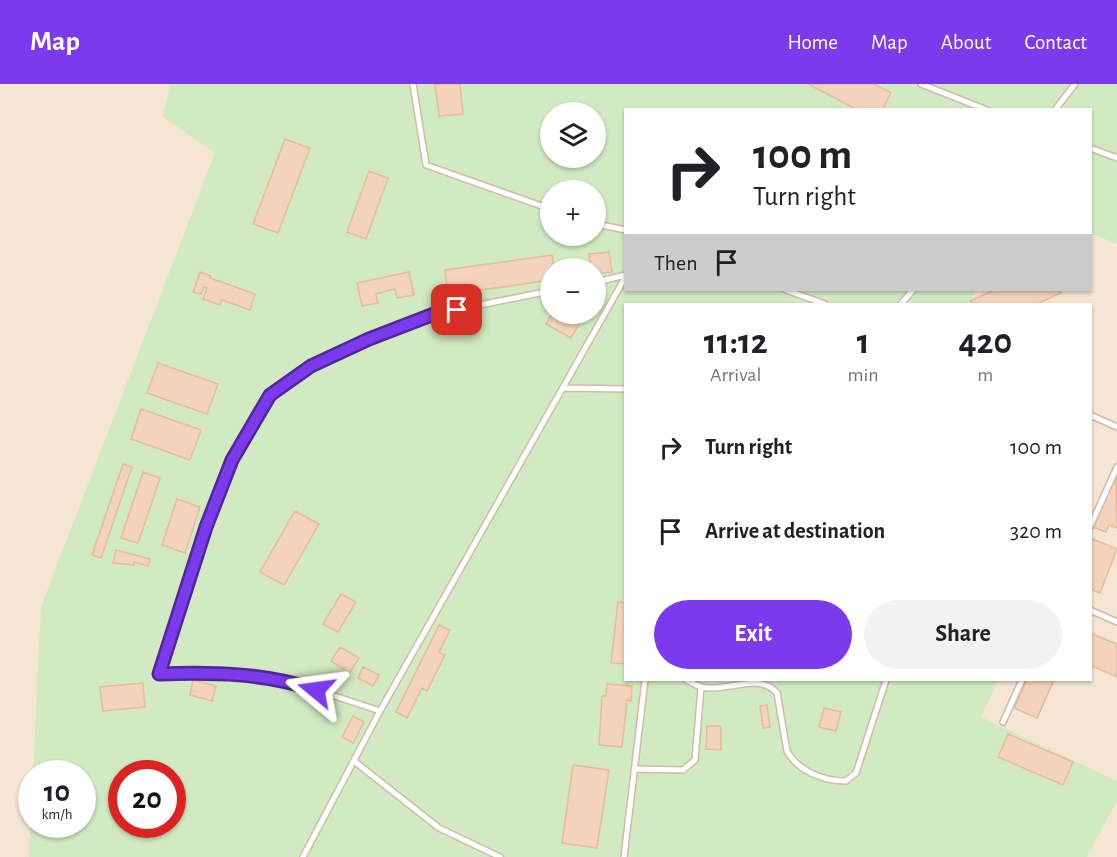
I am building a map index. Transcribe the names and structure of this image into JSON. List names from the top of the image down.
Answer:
{
  "page": {
    "header": "Map",
    "nav": [
      "Home",
      "Map",
      "About",
      "Contact"
    ],
    "map_buttons": ["+", "−"],
    "turn": ["100 m", "Turn right"],
    "then": "Then",
    "eta": [
      "11:12",
      "Arrival",
      "1",
      "min",
      "420",
      "m"
    ],
    "list": [
      {
        "name": "Turn right",
        "value": "100 m"
      },
      {
        "name": "Arrive at destination",
        "value": "320 m"
      }
    ],
    "buttons": ["Exit", "Share"],
    "speed": "10 km/h",
    "limit": "20"
  }
}
